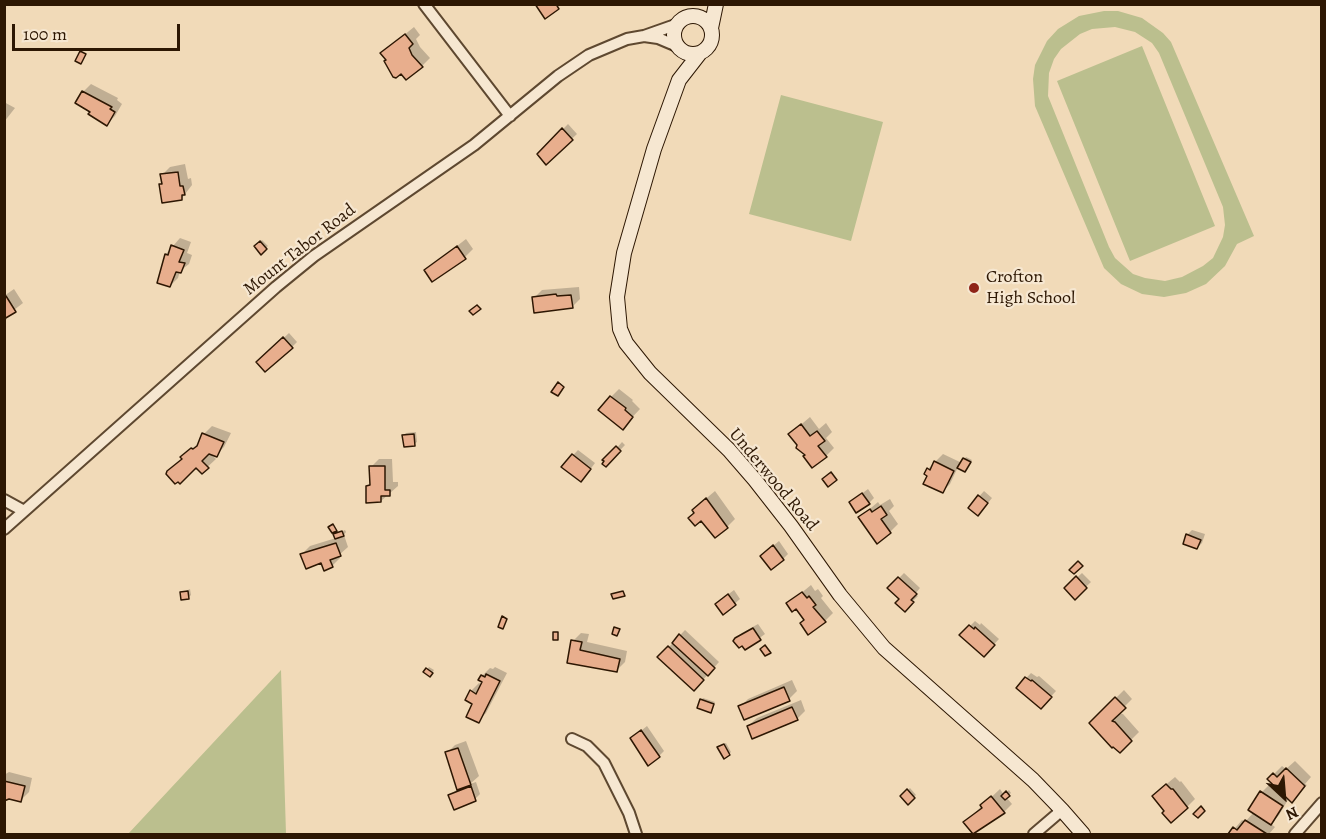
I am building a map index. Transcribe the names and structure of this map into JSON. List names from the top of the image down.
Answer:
{
  "streets": {
    "street": ["Mount Tabor Road", "Underwood Road"]
  },
  "crossings": [
    ["Mount Tabor Road", "Underwood Road"]
  ],
  "places": ["Crofton High School"],
  "scale_bar": "100 m",
  "north": "bottom right"
}
